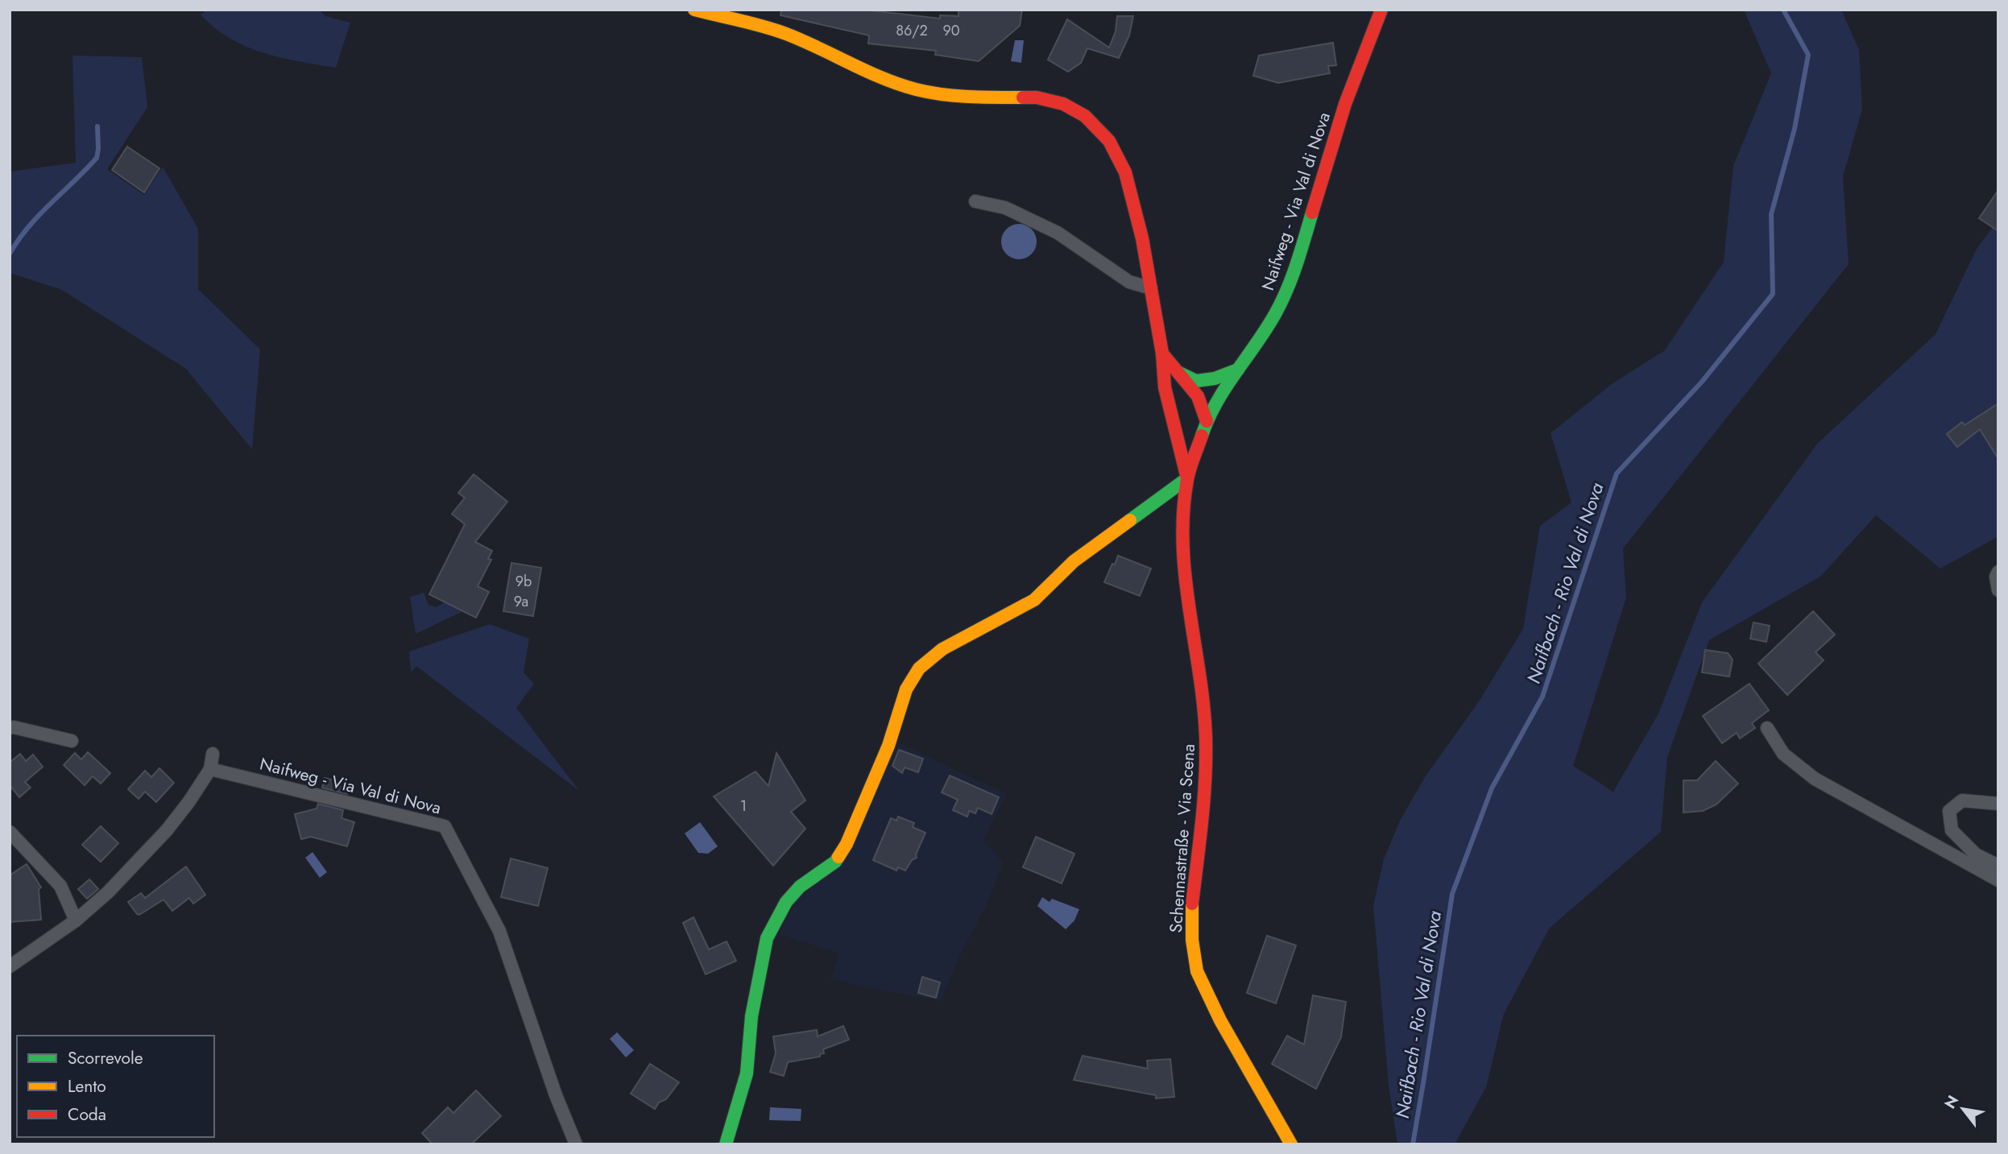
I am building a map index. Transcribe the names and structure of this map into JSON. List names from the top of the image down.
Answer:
{
  "streets": {
    "street": ["Naifweg - Via Val di Nova", "Schennastraße - Via Scena"]
  },
  "crossings": [
    ["Naifweg - Via Val di Nova", "Schennastraße - Via Scena"]
  ],
  "water": ["Naifbach - Rio Val di Nova"],
  "house_numbers": [
    "86/2",
    "90",
    "9b",
    "9a",
    "1"
  ],
  "legend": ["Scorrevole", "Lento", "Coda"],
  "north": "top left"
}
